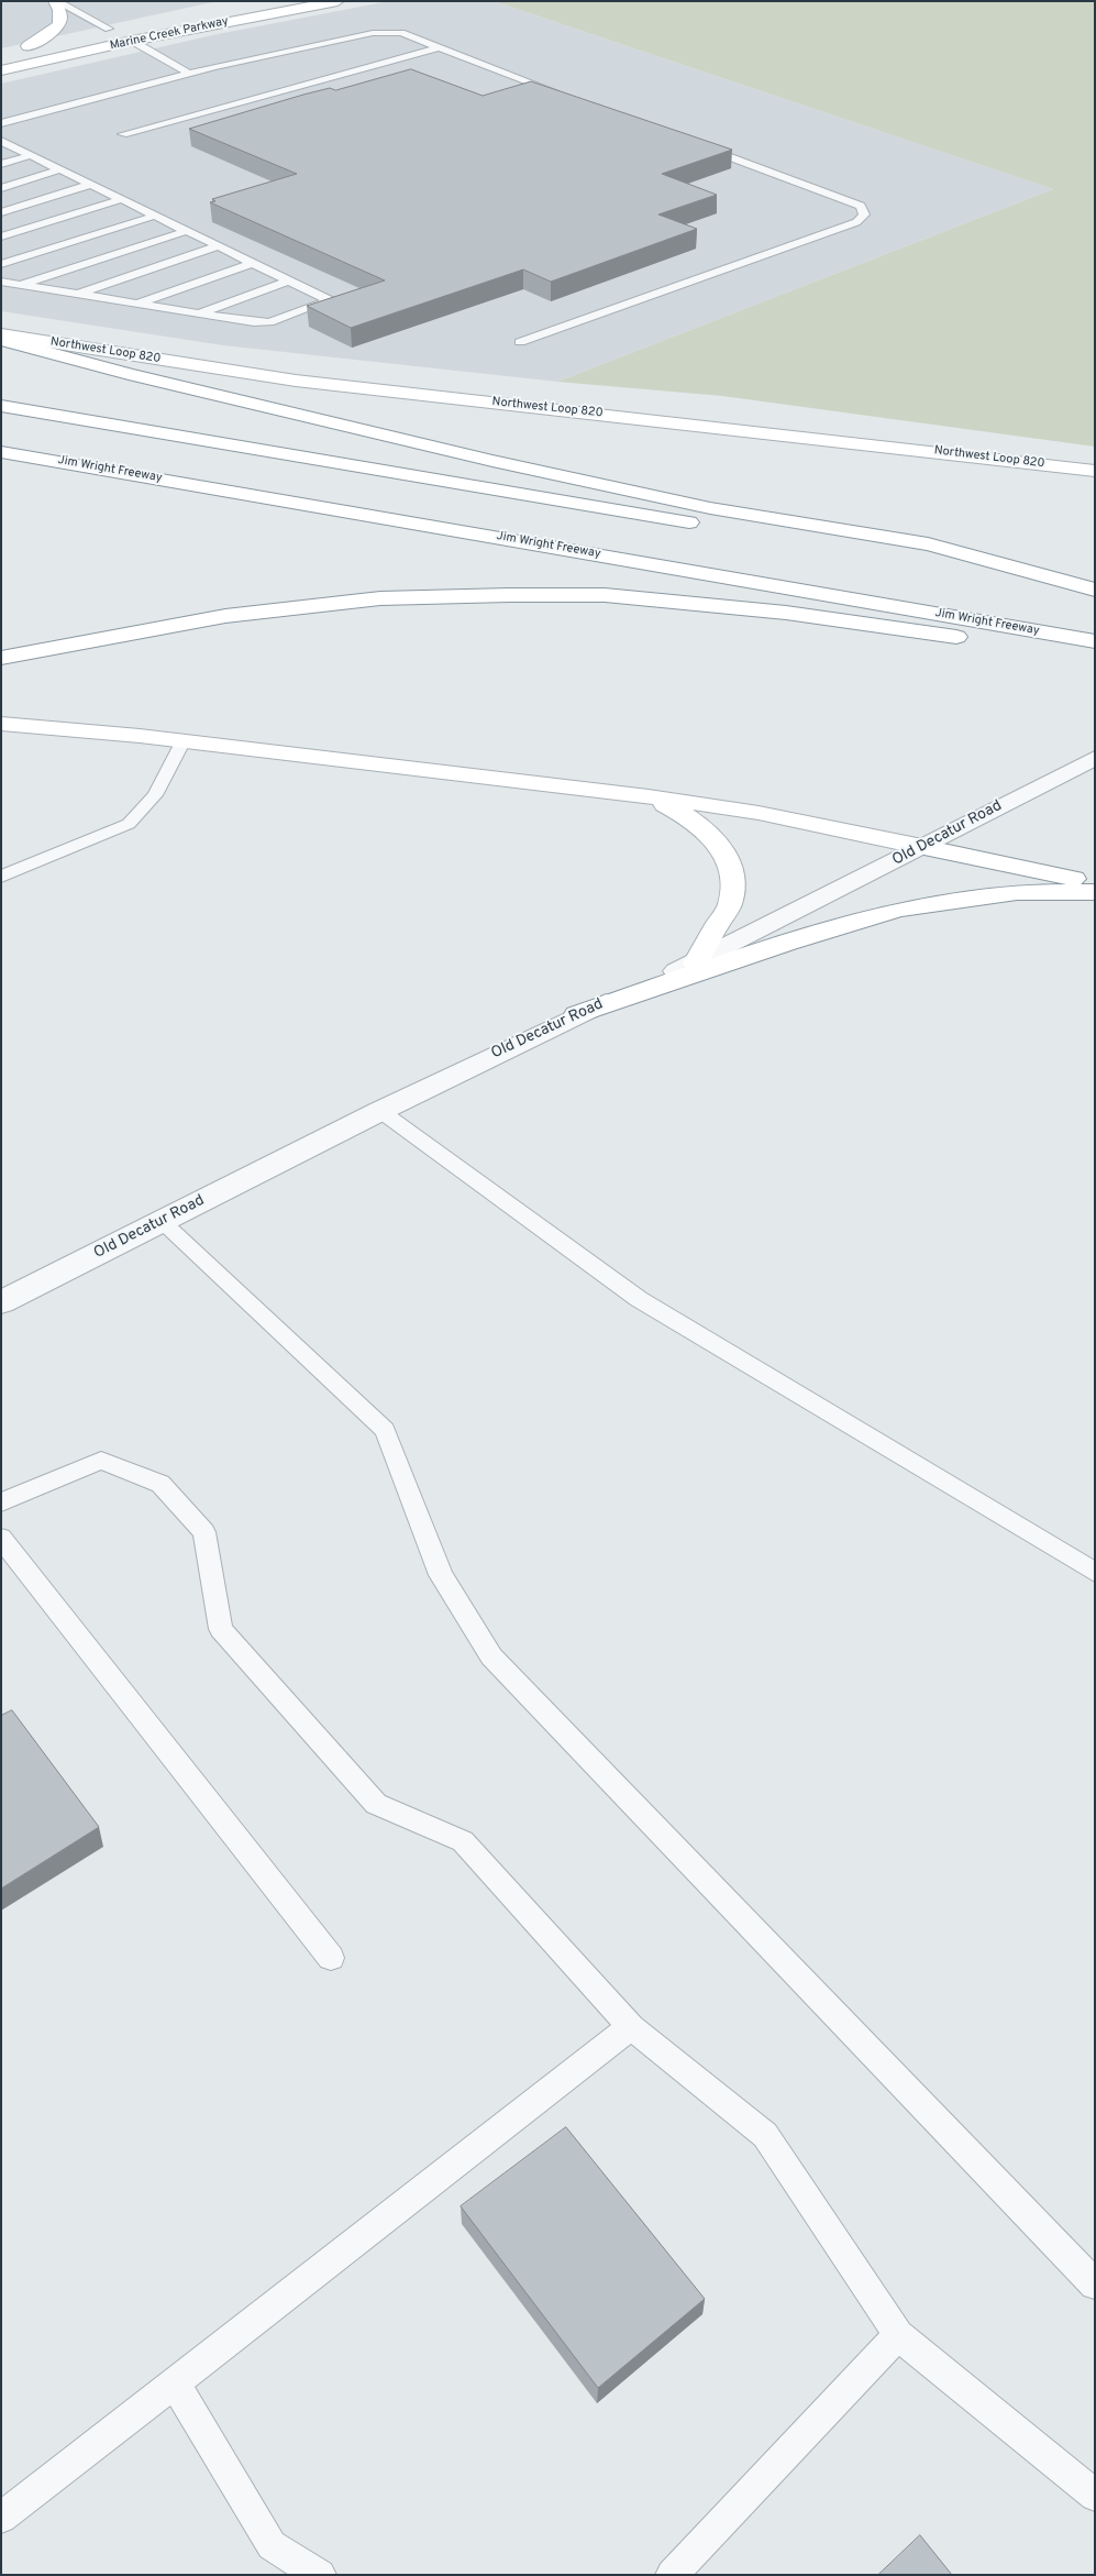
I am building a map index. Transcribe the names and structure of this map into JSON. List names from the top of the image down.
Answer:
{
  "streets": {
    "main road": ["Marine Creek Parkway", "Northwest Loop 820", "Jim Wright Freeway"],
    "street": ["Old Decatur Road"]
  }
}
